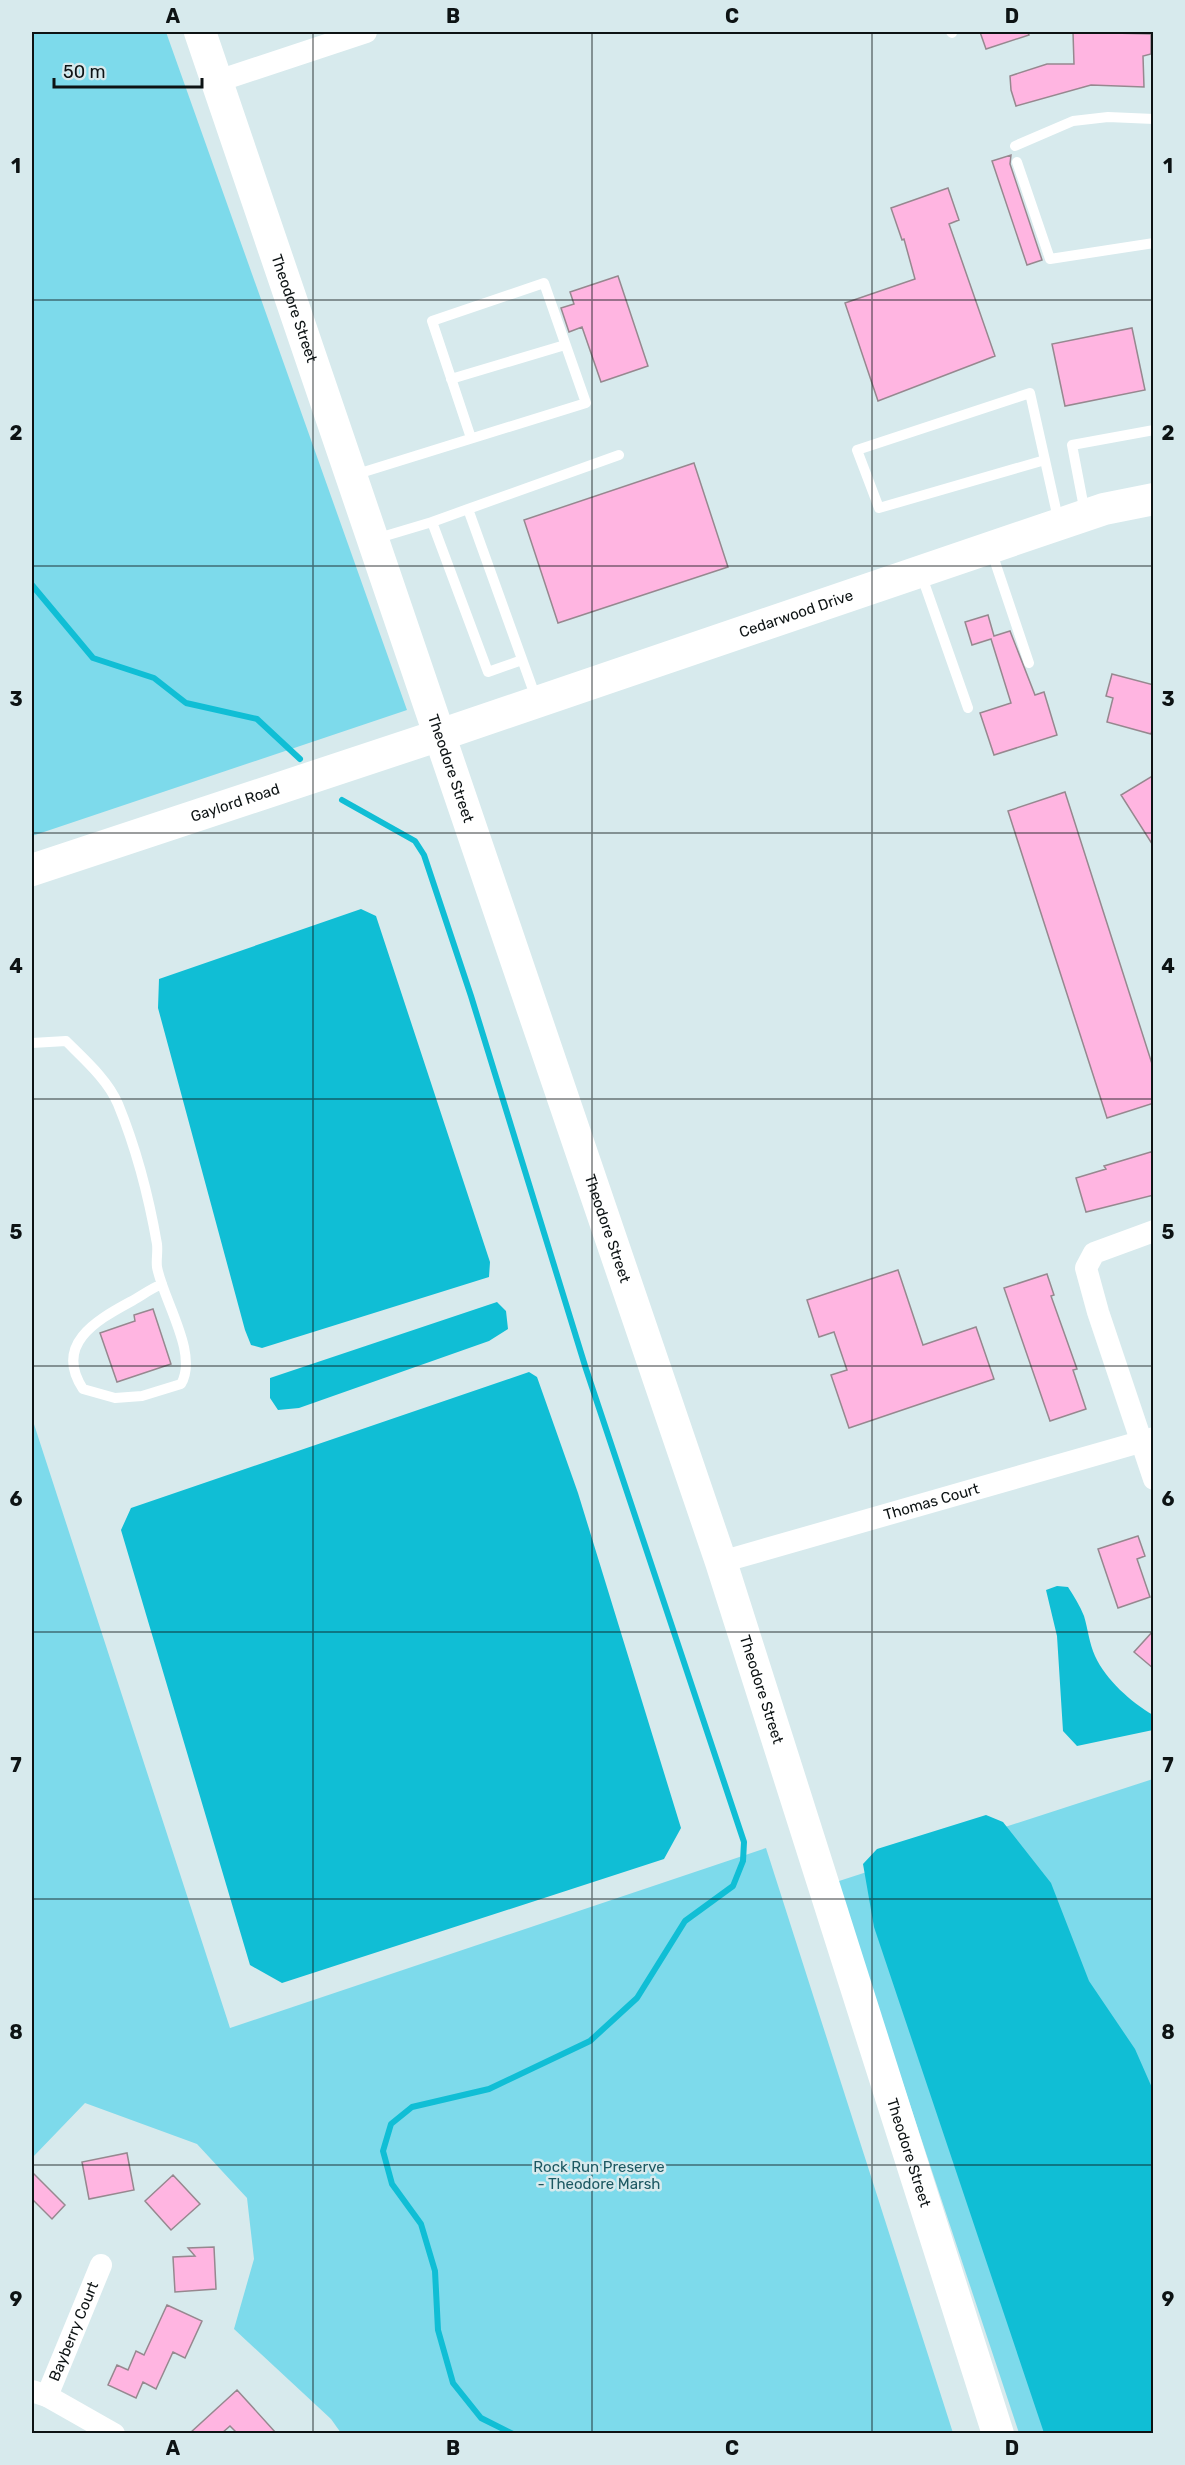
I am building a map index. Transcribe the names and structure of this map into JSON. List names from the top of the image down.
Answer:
{
  "streets": {
    "street": [
      "Theodore Street",
      "Cedarwood Drive",
      "Gaylord Road",
      "Thomas Court",
      "Bayberry Court"
    ]
  },
  "crossings": [
    ["Theodore Street", "Cedarwood Drive"],
    ["Theodore Street", "Gaylord Road"],
    ["Theodore Street", "Thomas Court"],
    ["Cedarwood Drive", "Gaylord Road"]
  ],
  "parks": ["Rock Run Preserve - Theodore Marsh"],
  "scale_bar": "50 m",
  "grid": {
    "columns": [
      "A",
      "B",
      "C",
      "D"
    ],
    "rows": [
      "1",
      "2",
      "3",
      "4",
      "5",
      "6",
      "7",
      "8",
      "9"
    ]
  }
}
